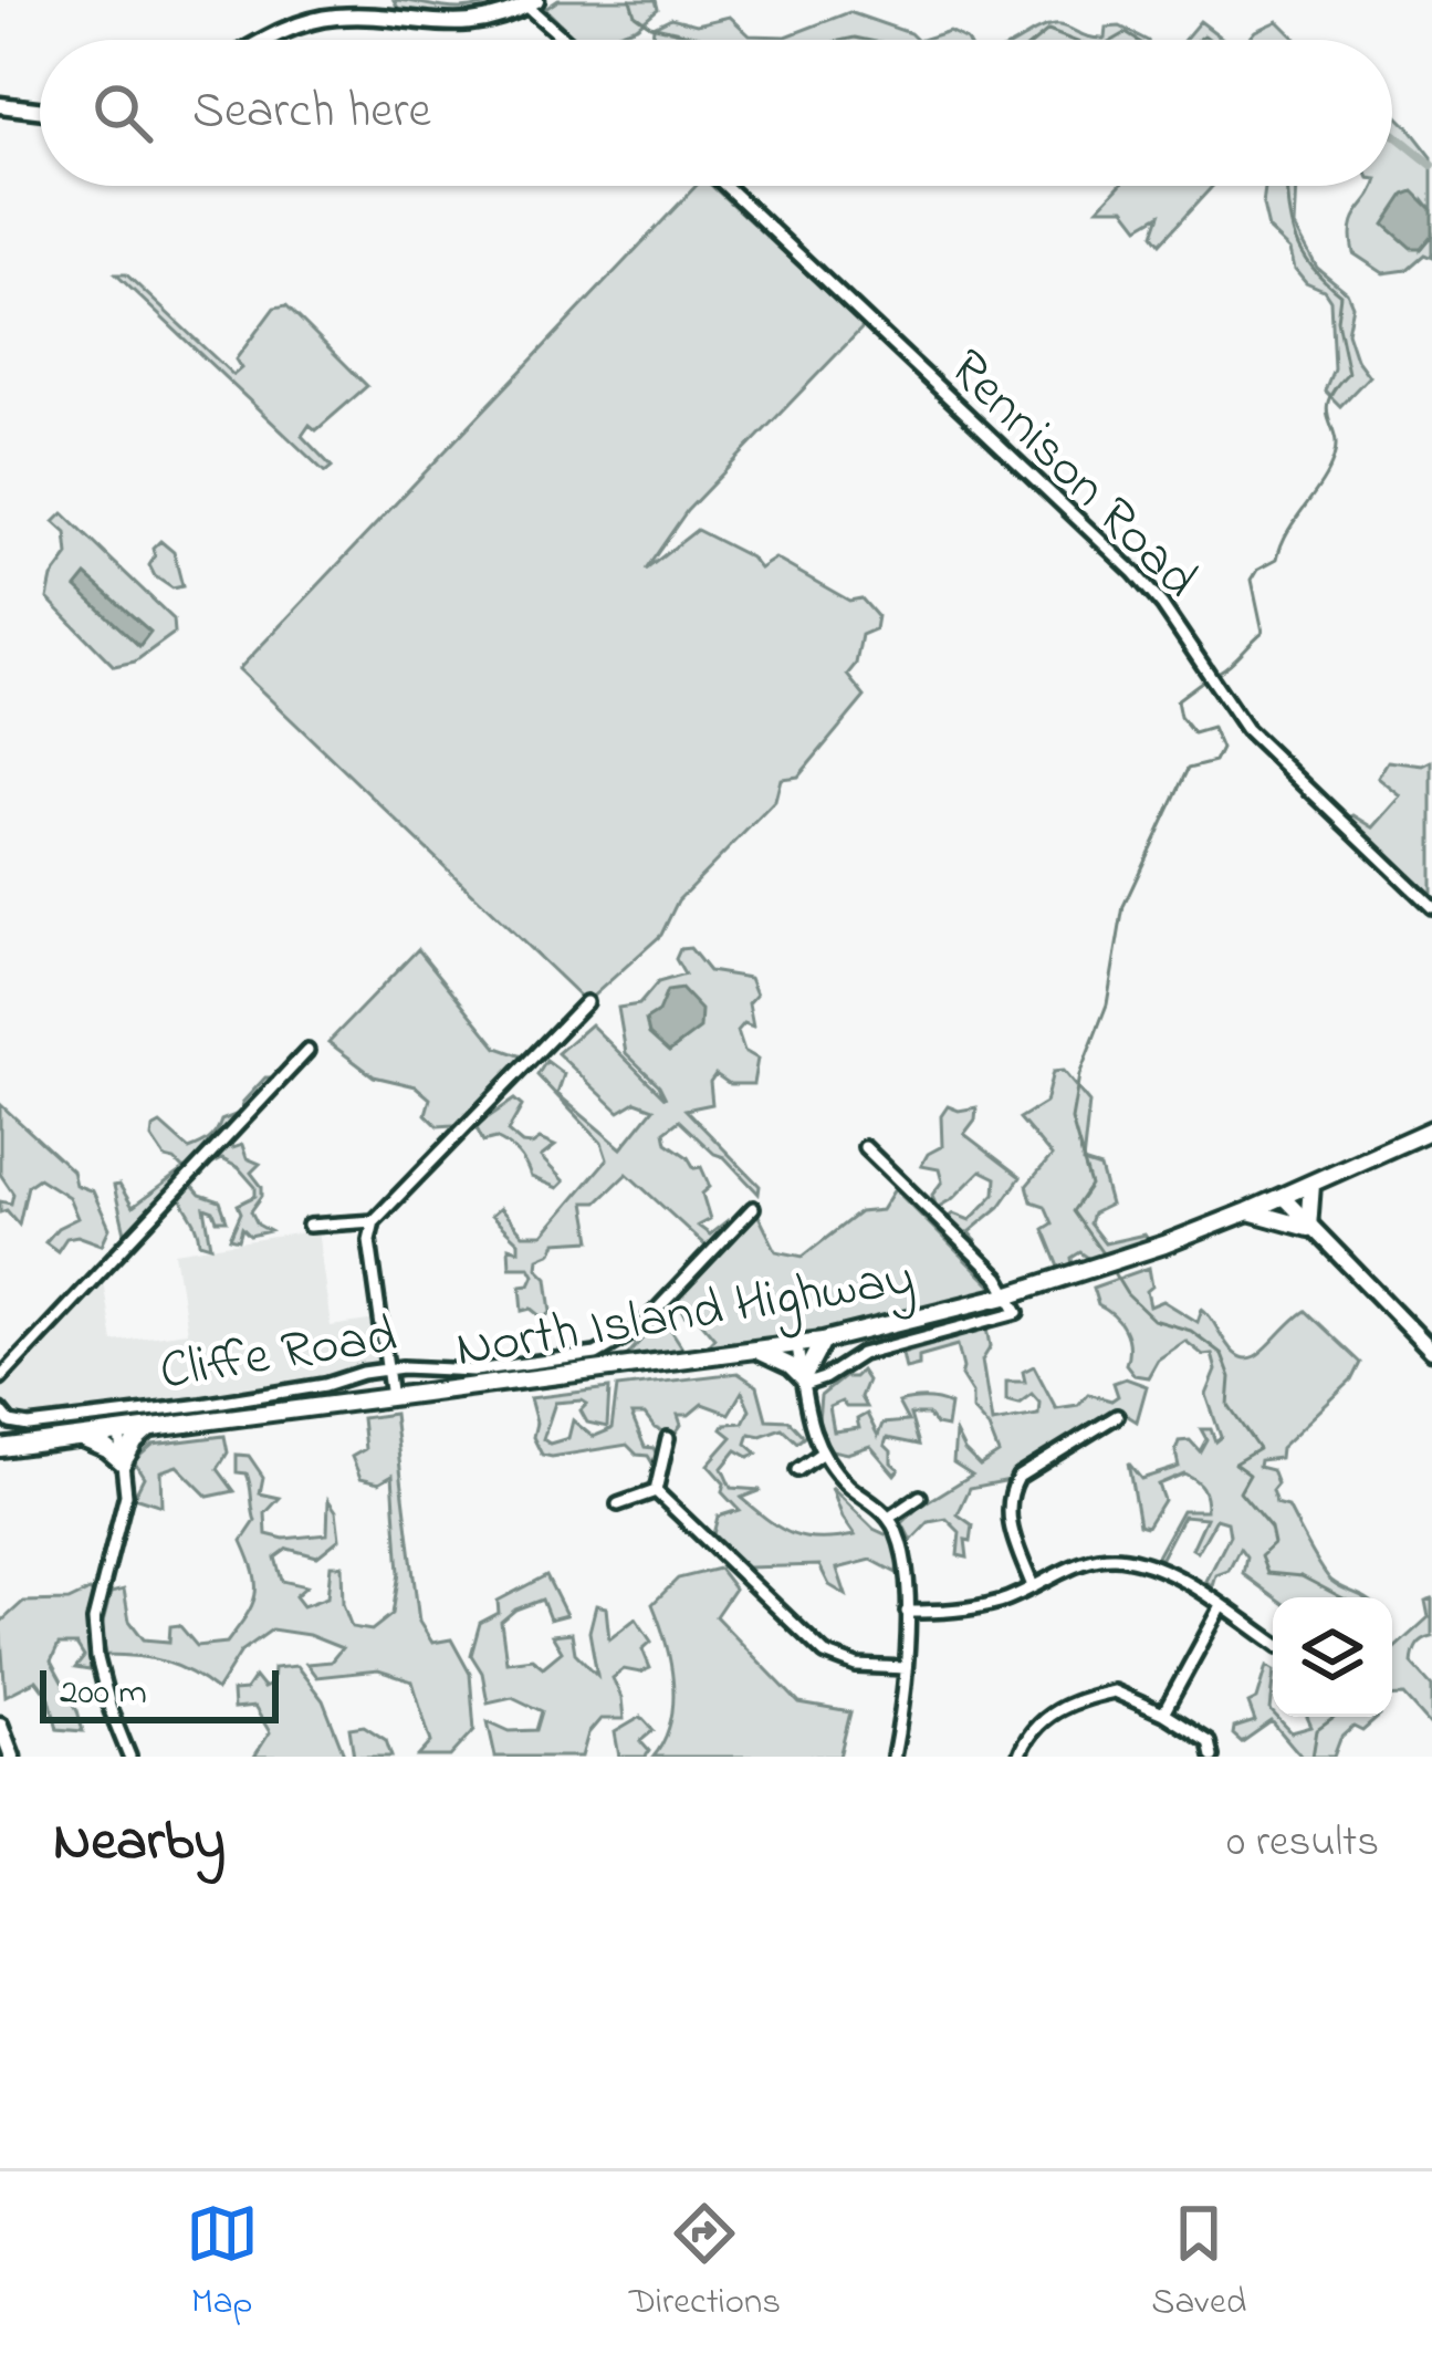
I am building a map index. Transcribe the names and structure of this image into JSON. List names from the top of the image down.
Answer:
{
  "streets": {
    "main road": ["North Island Highway"],
    "street": ["Rennison Road", "Cliffe Road"]
  },
  "scale_bar": "200 m",
  "page": {
    "search": "Search here",
    "scale": "200 m",
    "heading": ["Nearby", "0 results"],
    "nav": ["Map", "Directions", "Saved"]
  }
}
